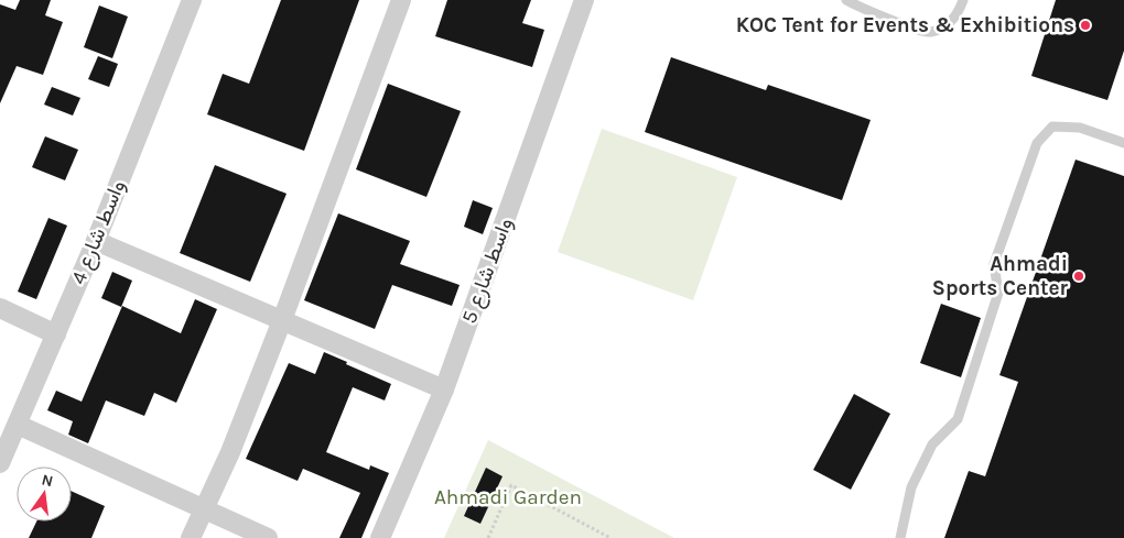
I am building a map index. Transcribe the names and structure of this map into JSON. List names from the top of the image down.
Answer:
{
  "streets": {
    "street": ["واسط شارع 4", "واسط شارع 5"]
  },
  "parks": ["Ahmadi Garden"],
  "places": ["KOC Tent for Events & Exhibitions", "Ahmadi Sports Center"],
  "north": "top"
}
